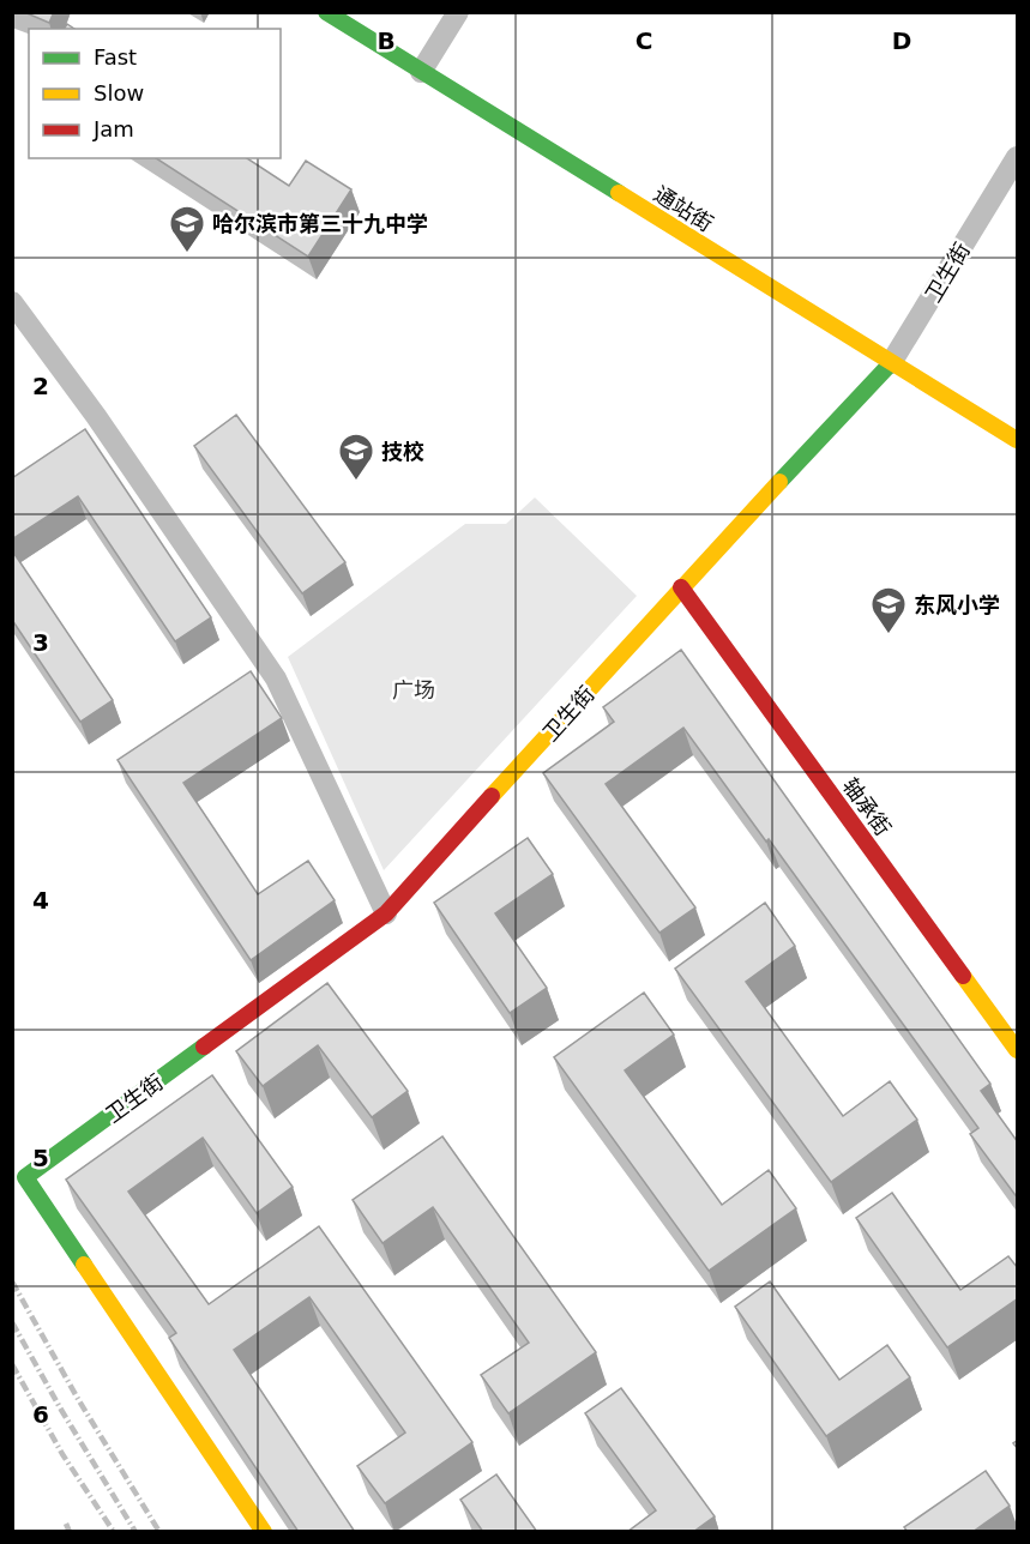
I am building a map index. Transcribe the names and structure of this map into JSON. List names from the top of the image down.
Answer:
{
  "streets": {
    "street": ["通站街", "卫生街", "轴承街"]
  },
  "crossings": [
    ["通站街", "卫生街"],
    ["卫生街", "轴承街"]
  ],
  "parks": ["广场"],
  "places": {
    "school or university": ["哈尔滨市第三十九中学", "技校", "东风小学"]
  },
  "legend": ["Fast", "Slow", "Jam"],
  "grid": {
    "columns": ["B", "C", "D"],
    "rows": [
      "2",
      "3",
      "4",
      "5",
      "6"
    ]
  }
}
